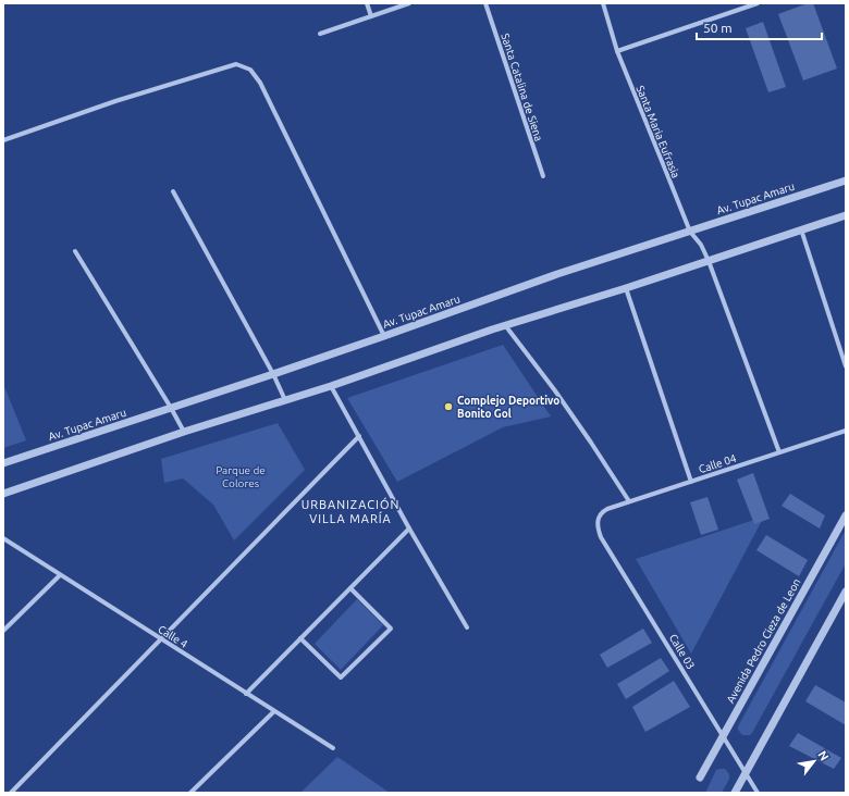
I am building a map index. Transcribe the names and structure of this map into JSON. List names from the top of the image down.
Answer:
{
  "streets": {
    "street": [
      "Santa Catalina de Siena",
      "Santa Maria Eufrasia",
      "Av. Tupac Amaru",
      "Calle 04",
      "Calle 4",
      "Avenida Pedro Cieza de Leon",
      "Calle 03"
    ]
  },
  "crossings": [
    ["Santa Maria Eufrasia", "Av. Tupac Amaru"],
    ["Santa Maria Eufrasia", "Calle 04"],
    ["Calle 04", "Calle 03"],
    ["Avenida Pedro Cieza de Leon", "Calle 03"]
  ],
  "districts": ["URBANIZACIÓN VILLA MARÍA"],
  "parks": ["Parque de Colores"],
  "places": ["Complejo Deportivo Bonito Gol"],
  "scale_bar": "50 m",
  "north": "top right"
}
